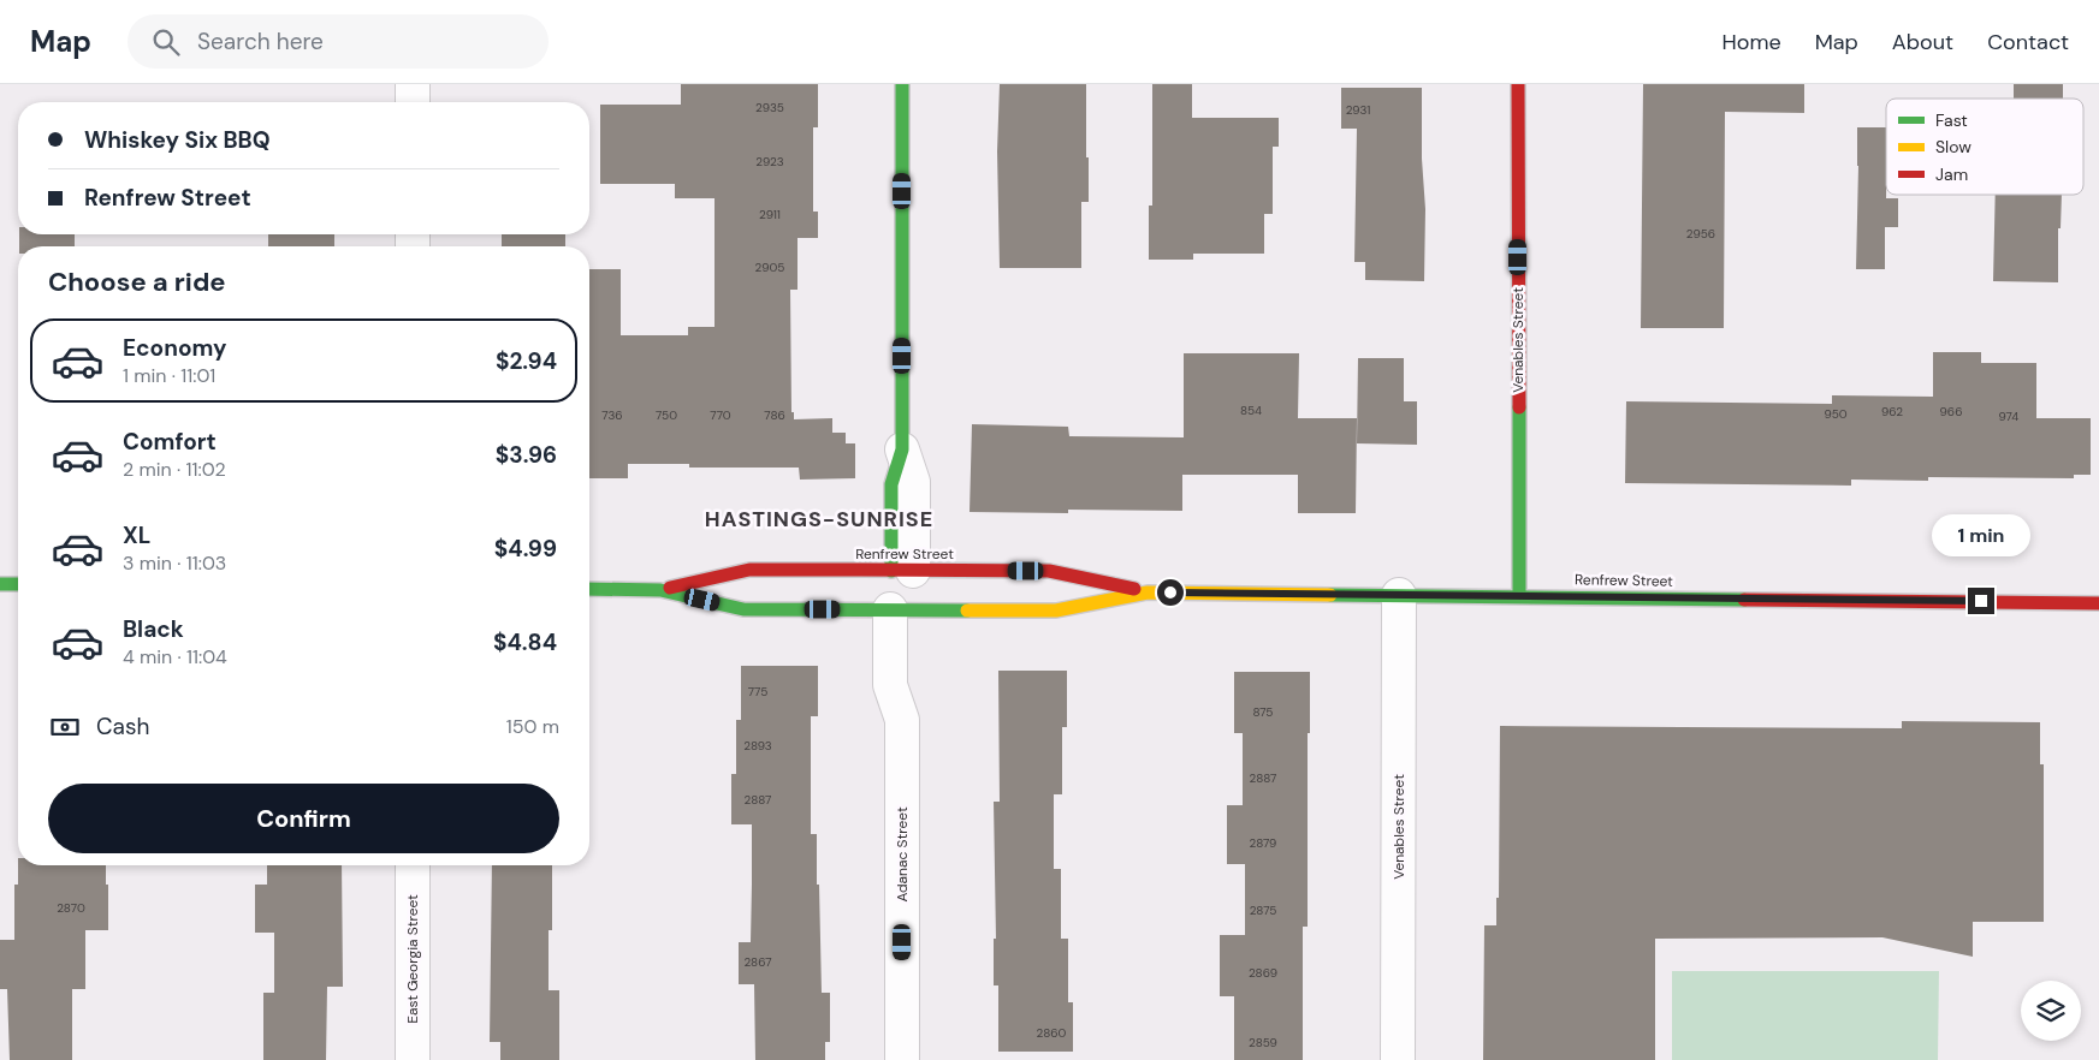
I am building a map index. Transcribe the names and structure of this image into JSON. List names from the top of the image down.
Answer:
{
  "streets": {
    "street": [
      "Venables Street",
      "Renfrew Street",
      "Adanac Street",
      "East Georgia Street"
    ]
  },
  "crossings": [
    ["Venables Street", "Renfrew Street"],
    ["Renfrew Street", "Adanac Street"]
  ],
  "districts": ["HASTINGS-SUNRISE"],
  "house_numbers": [
    "2935",
    "2931",
    "2923",
    "2911",
    "2956",
    "2905",
    "854",
    "962",
    "966",
    "950",
    "736",
    "750",
    "770",
    "786",
    "974",
    "775",
    "875",
    "2893",
    "2887",
    "2887",
    "2879",
    "2870",
    "2875",
    "2867",
    "2869",
    "2860",
    "2859"
  ],
  "legend": ["Fast", "Slow", "Jam"],
  "page": {
    "header": "Map",
    "search": "Search here",
    "nav": [
      "Home",
      "Map",
      "About",
      "Contact"
    ],
    "banner": ["Whiskey Six BBQ", "Renfrew Street"],
    "heading": "Choose a ride",
    "list": [
      {
        "name": "Economy",
        "note": "1 min · 11:01",
        "value": "$2.94"
      },
      {
        "name": "Comfort",
        "note": "2 min · 11:02",
        "value": "$3.96"
      },
      {
        "name": "XL",
        "note": "3 min · 11:03",
        "value": "$4.99"
      },
      {
        "name": "Black",
        "note": "4 min · 11:04",
        "value": "$4.84"
      }
    ],
    "bubble": "1 min",
    "pay": ["Cash", "150 m"],
    "buttons": "Confirm"
  }
}
